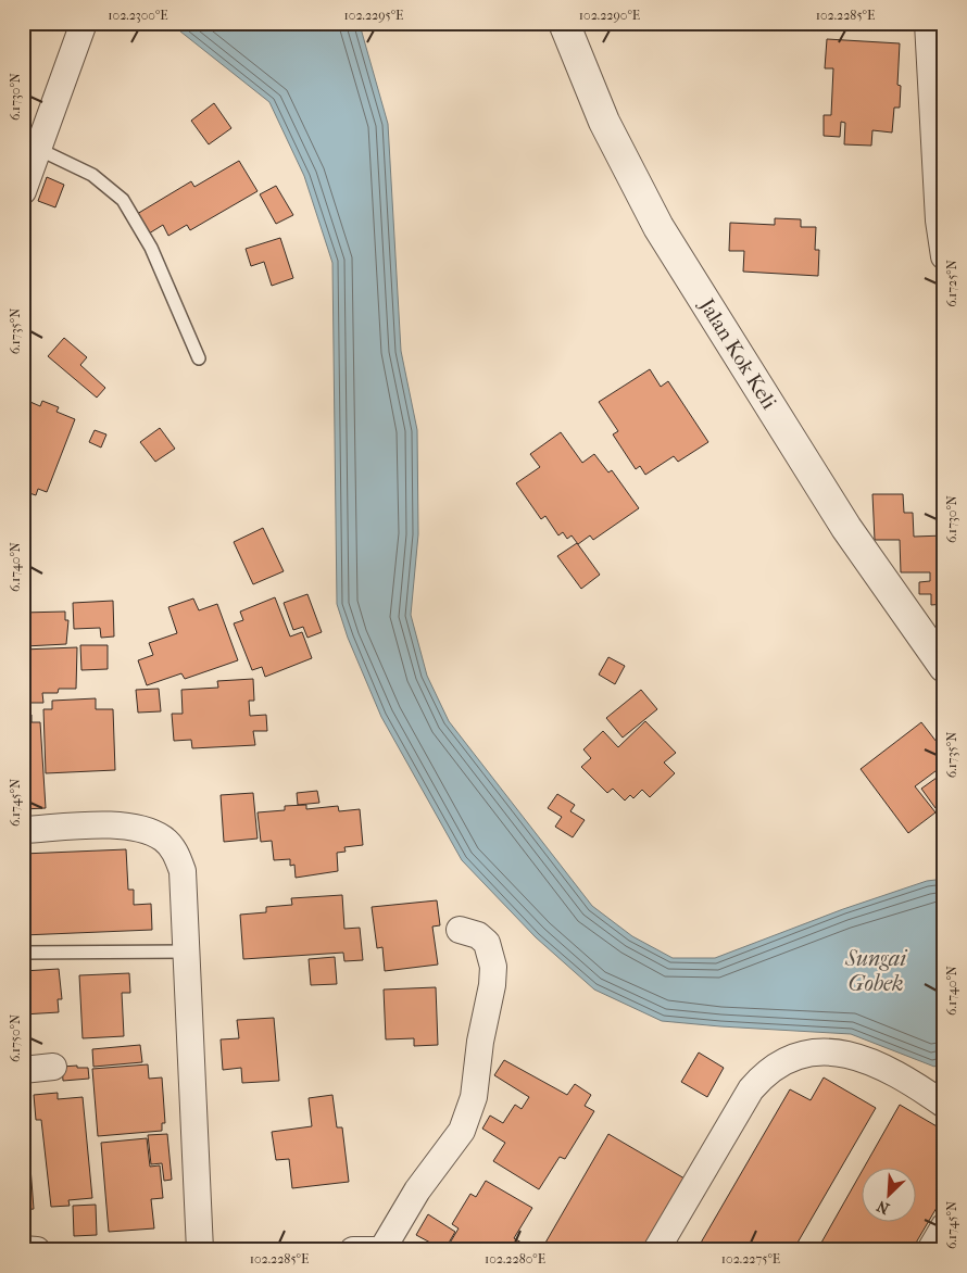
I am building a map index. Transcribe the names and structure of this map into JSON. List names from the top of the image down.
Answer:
{
  "streets": {
    "street": ["Jalan Kok Keli"]
  },
  "water": ["Sungai Gobek"],
  "north": "bottom left",
  "coordinates": [
    "102.2300°E",
    "102.2295°E",
    "102.2290°E",
    "102.2285°E",
    "6.1730°N",
    "6.1725°N",
    "6.1735°N",
    "6.1740°N",
    "6.1745°N",
    "6.1750°N",
    "102.2280°E",
    "102.2275°E"
  ]
}
